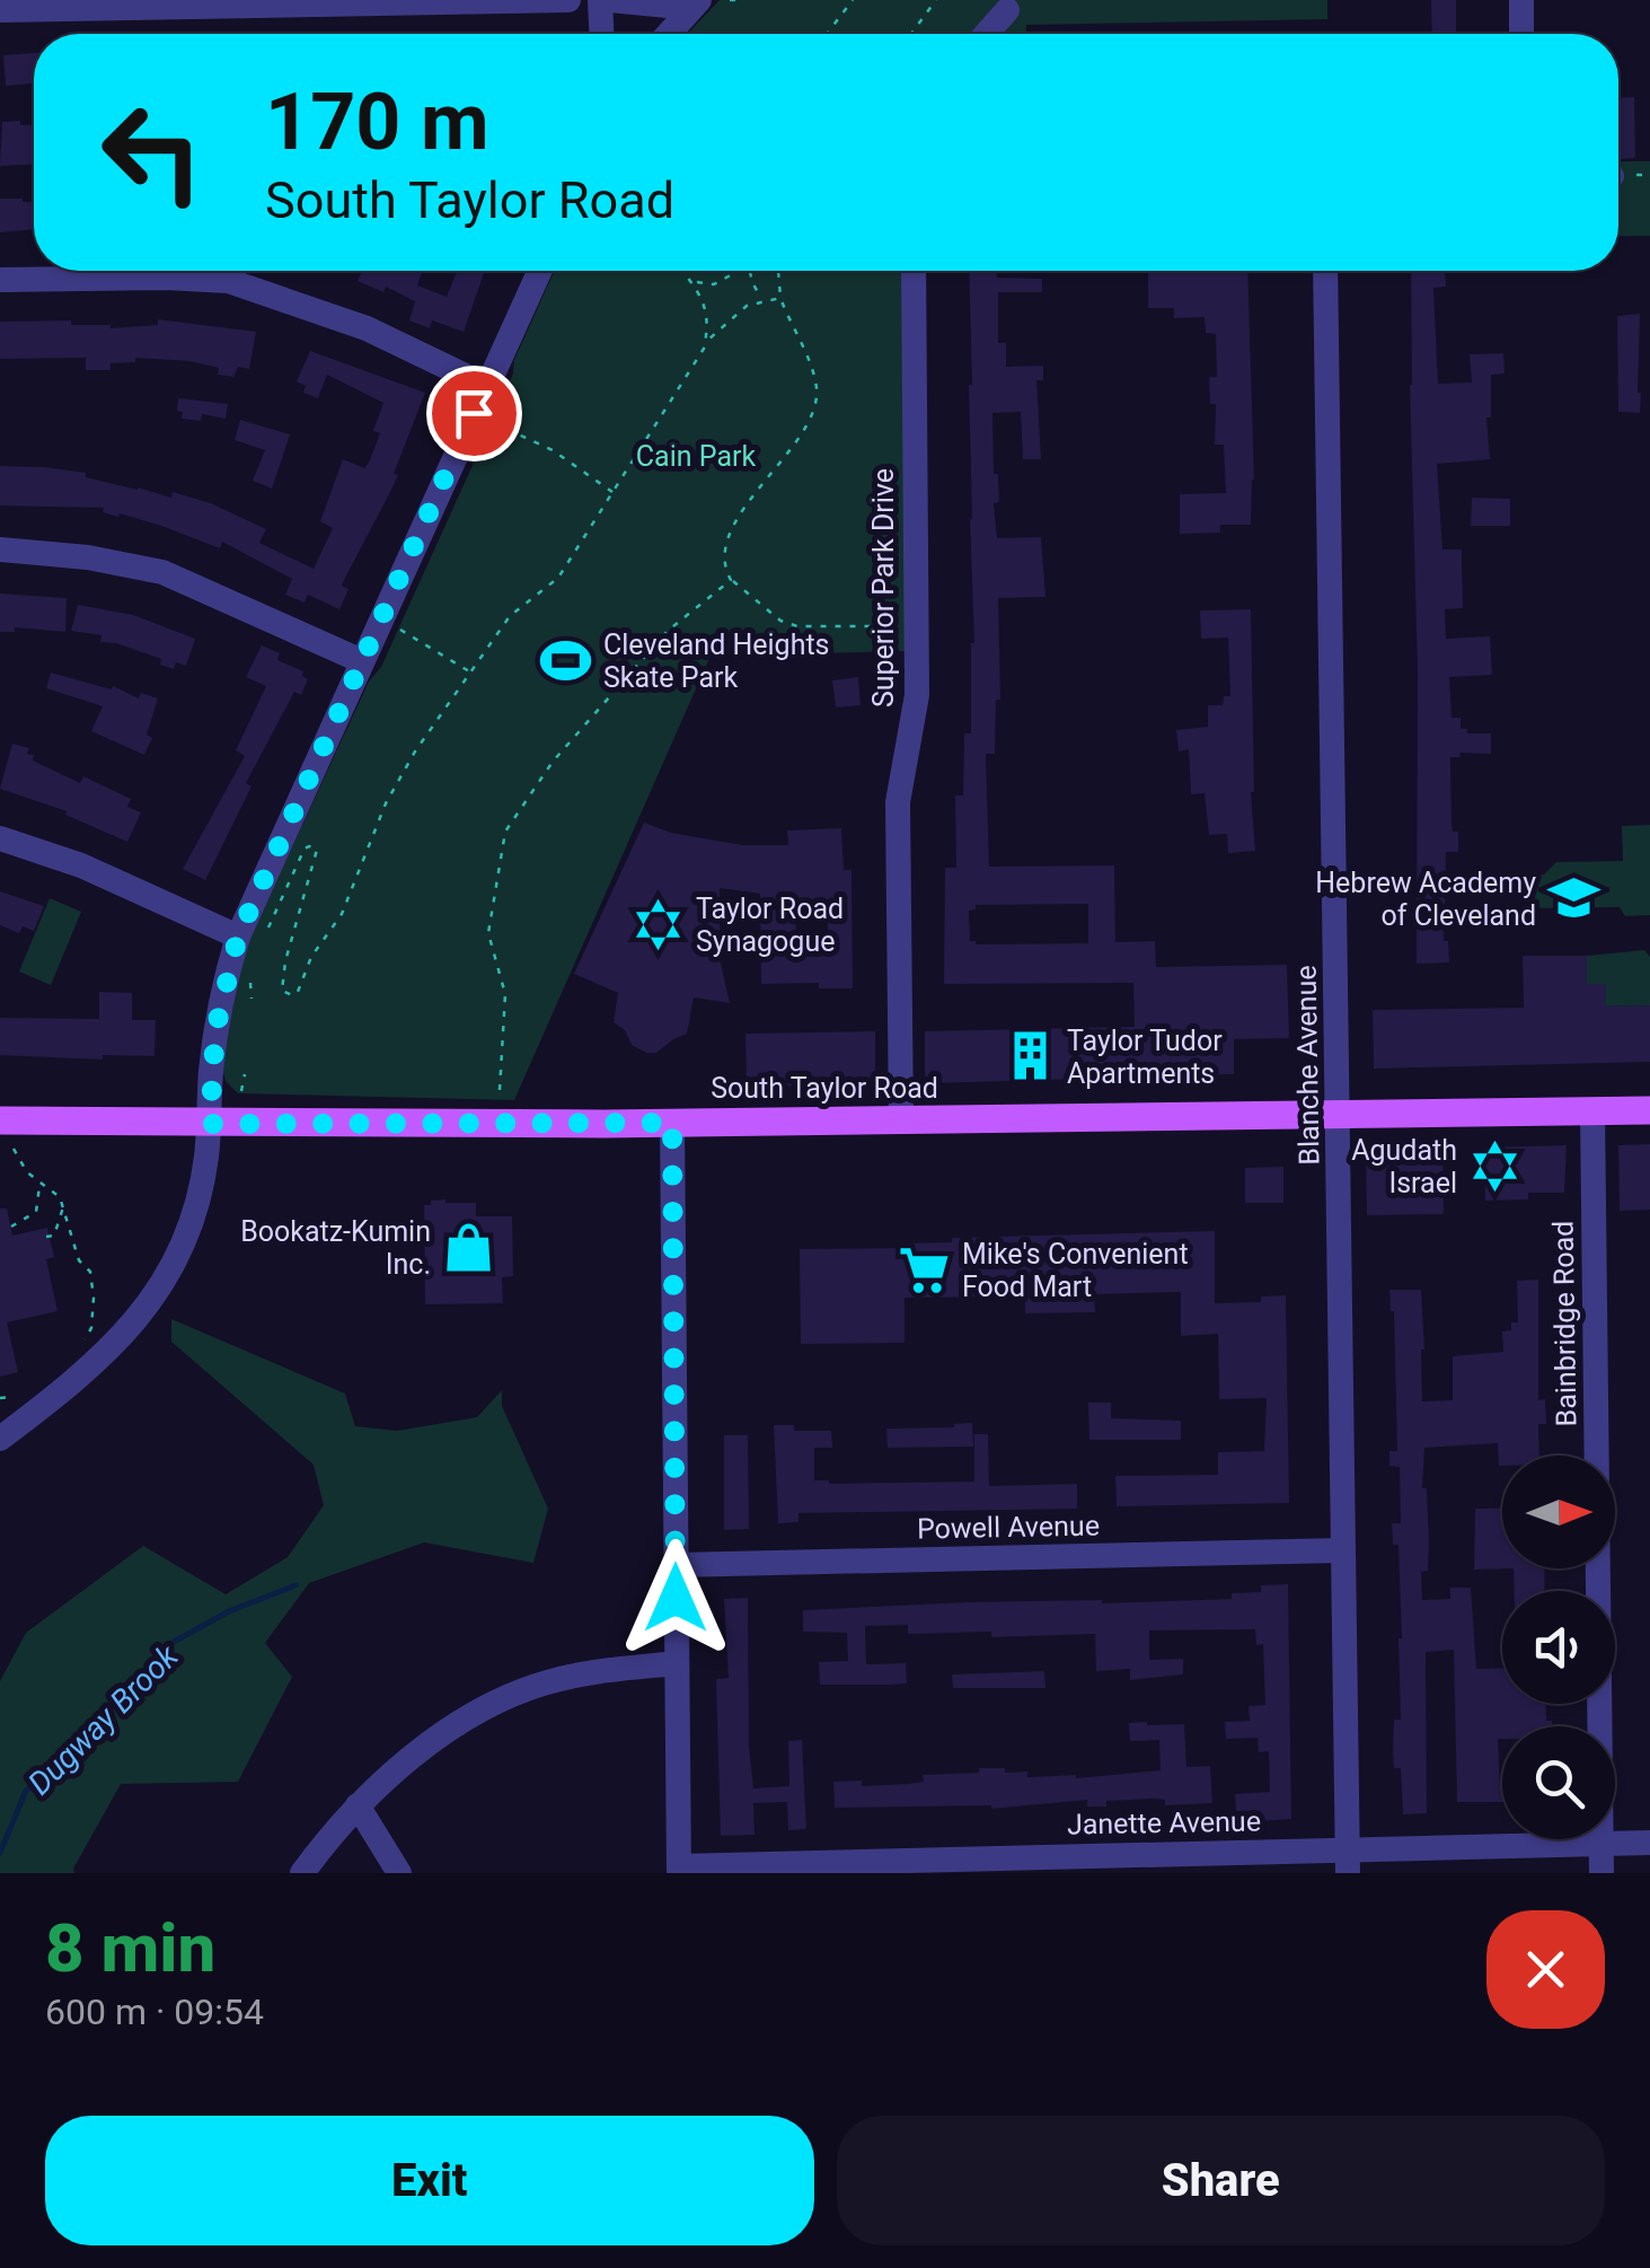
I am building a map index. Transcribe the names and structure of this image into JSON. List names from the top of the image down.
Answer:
{
  "streets": {
    "main road": ["South Taylor Road"],
    "street": [
      "Superior Park Drive",
      "Blanche Avenue",
      "Bainbridge Road",
      "Powell Avenue",
      "Janette Avenue"
    ]
  },
  "crossings": [
    ["Superior Park Drive", "South Taylor Road"],
    ["Blanche Avenue", "South Taylor Road"],
    ["Blanche Avenue", "Powell Avenue"],
    ["Blanche Avenue", "Janette Avenue"],
    ["South Taylor Road", "Bainbridge Road"],
    ["Bainbridge Road", "Janette Avenue"]
  ],
  "water": ["Dugway Brook"],
  "parks": ["Cain Park"],
  "places": {
    "sports": ["Cleveland Heights Skate Park"],
    "school or university": ["Hebrew Academy of Cleveland"],
    "synagogue": ["Taylor Road Synagogue", "Agudath Israel"],
    "building": ["Taylor Tudor Apartments"],
    "shop": ["Bookatz-Kumin Inc."],
    "supermarket": ["Mike's Convenient Food Mart"]
  },
  "north": "right",
  "page": {
    "turn": ["170 m", "South Taylor Road"],
    "heading": ["8 min", "600 m · 09:54"],
    "buttons": ["Exit", "Share"]
  }
}
